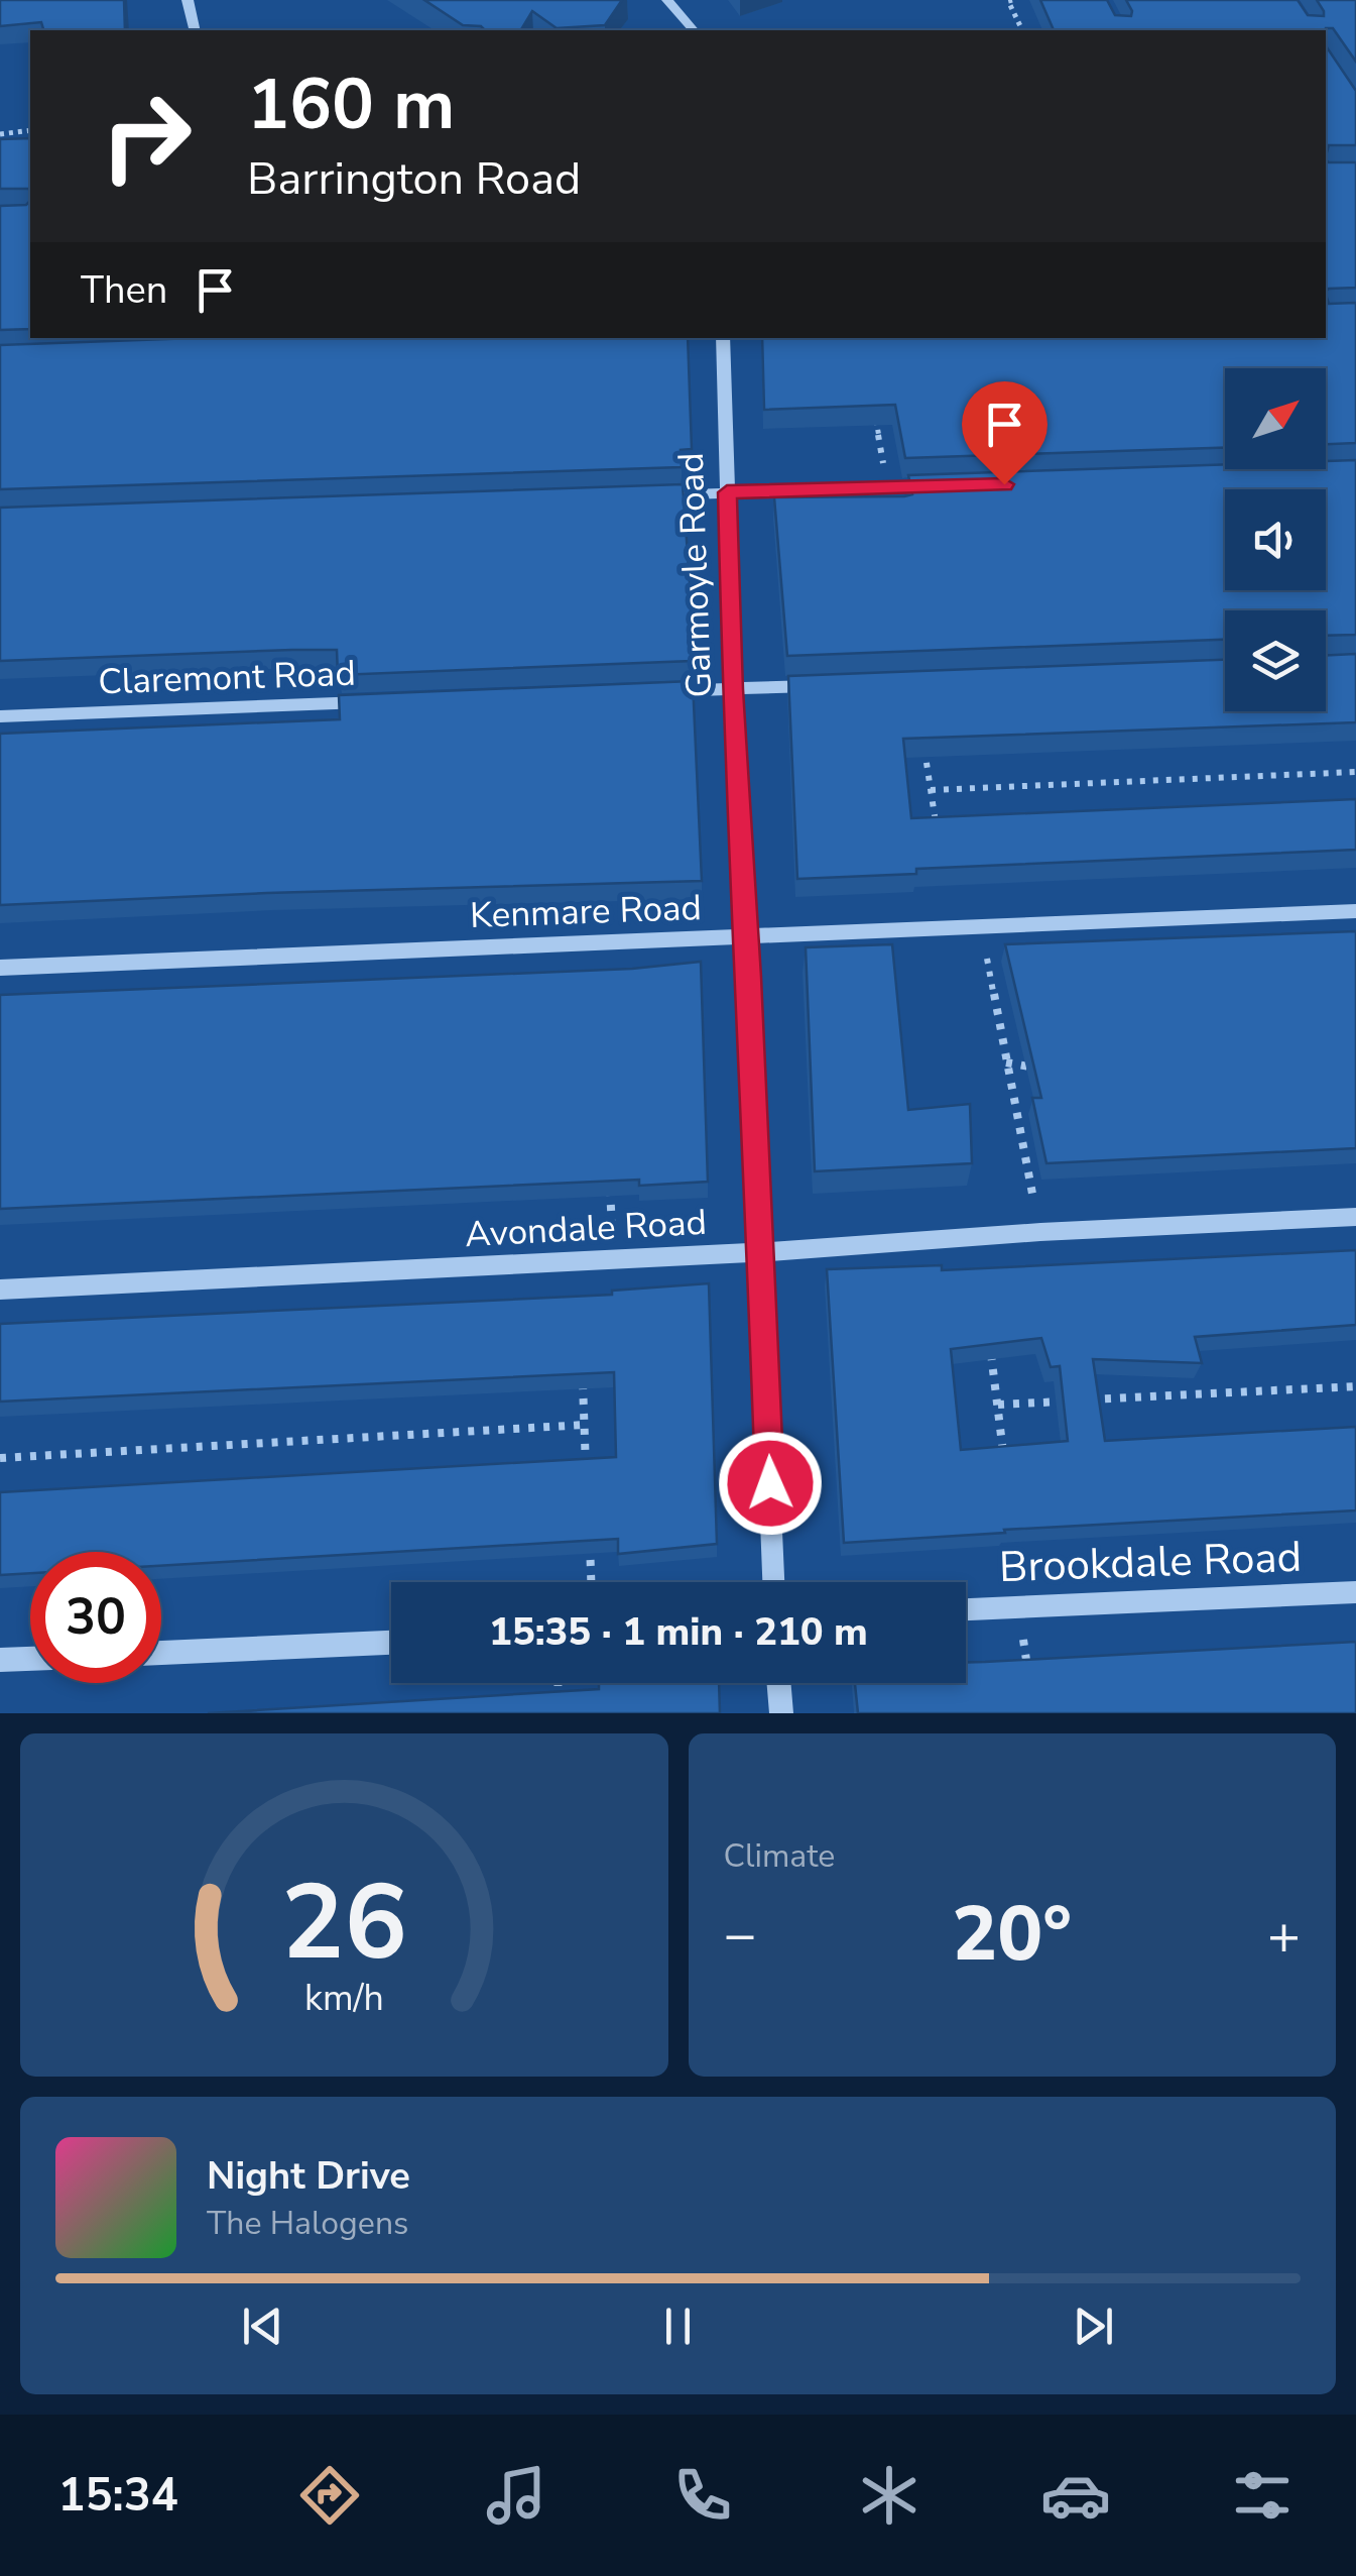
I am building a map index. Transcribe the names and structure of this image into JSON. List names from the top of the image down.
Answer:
{
  "streets": {
    "street": [
      "Garmoyle Road",
      "Claremont Road",
      "Kenmare Road",
      "Avondale Road",
      "Brookdale Road"
    ]
  },
  "crossings": [
    ["Garmoyle Road", "Kenmare Road"],
    ["Garmoyle Road", "Avondale Road"]
  ],
  "north": "top right",
  "page": {
    "turn": ["160 m", "Barrington Road"],
    "then": "Then",
    "limit": "30",
    "trip": "15:35 · 1 min · 210 m",
    "tile": "Climate",
    "heat": ["−", "20°", "+"],
    "song": ["Night Drive", "The Halogens"],
    "tabs": "15:34",
    "gauge": ["26", "km/h"]
  }
}
